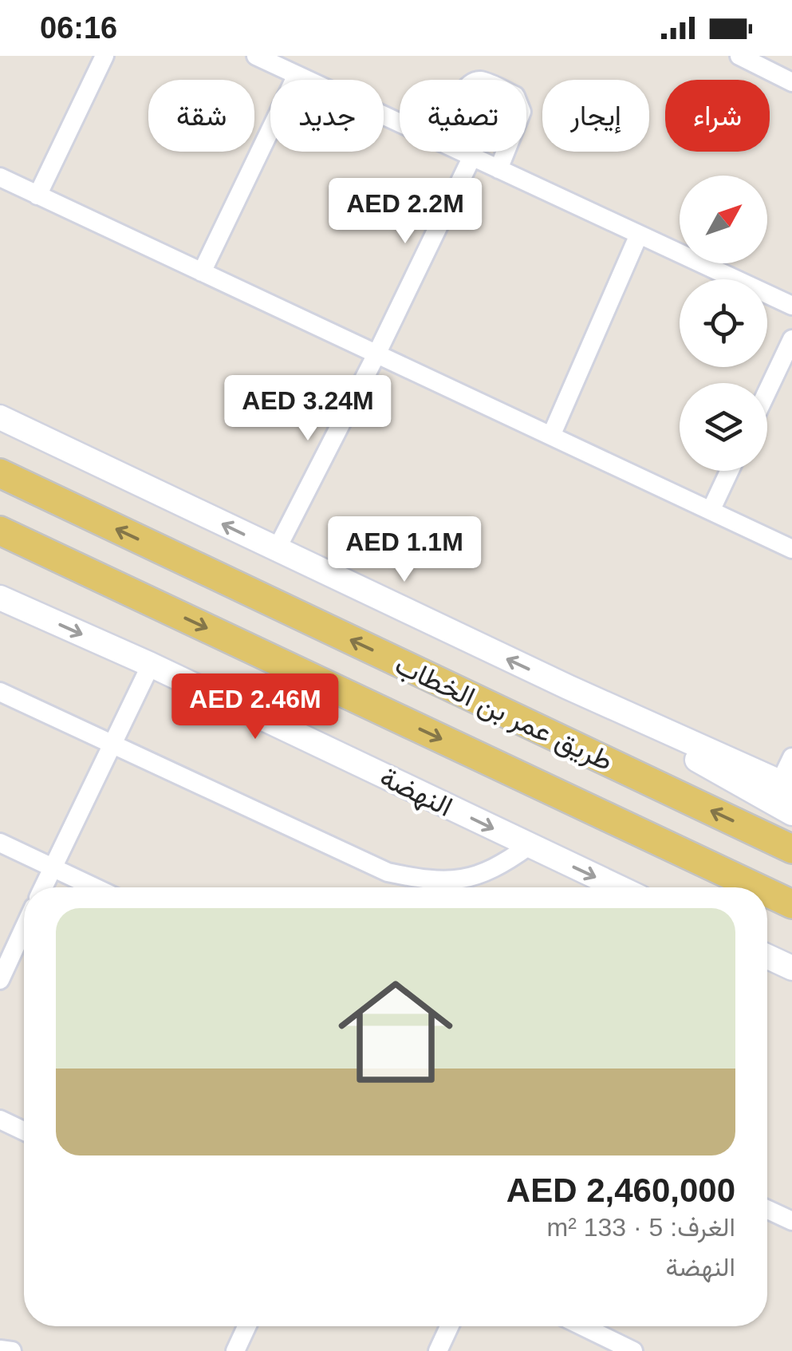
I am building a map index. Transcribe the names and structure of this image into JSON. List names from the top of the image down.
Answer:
{
  "streets": {
    "main road": ["طريق عمر بن الخطاب", "النهضة"]
  },
  "north": "top right",
  "page": {
    "status": "06:16",
    "chip": [
      "شراء",
      "إيجار",
      "تصفية",
      "جديد",
      "شقة"
    ],
    "price": [
      "AED 2.2M",
      "AED 3.24M",
      "AED 1.1M",
      "AED 2.46M"
    ],
    "list": [
      {
        "name": "AED 2,460,000",
        "note": "الغرف: 5 · 133 m² · النهضة"
      }
    ]
  }
}
